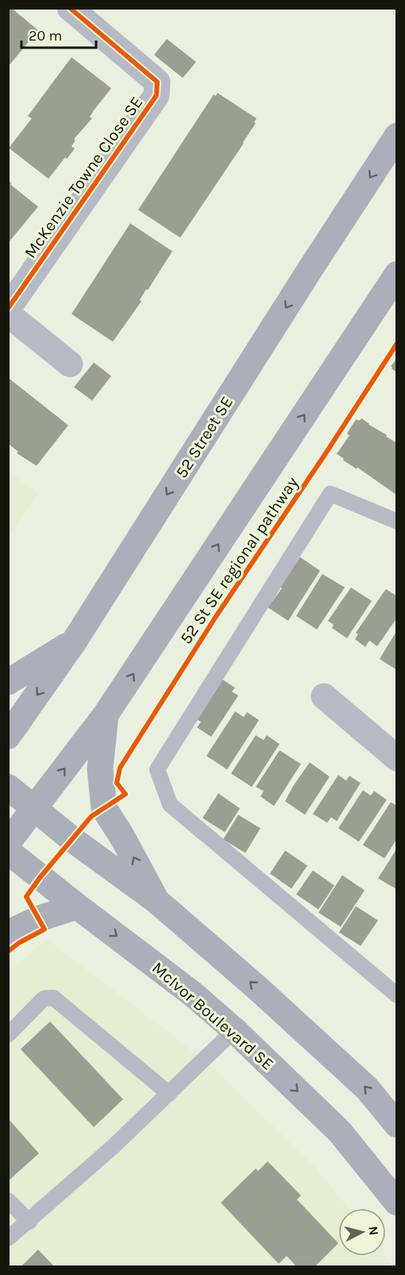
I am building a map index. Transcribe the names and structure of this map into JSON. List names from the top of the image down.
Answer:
{
  "streets": {
    "main road": ["52 Street SE", "McIvor Boulevard SE"],
    "street": ["McKenzie Towne Close SE"],
    "cycle path": ["52 St SE regional pathway"]
  },
  "scale_bar": "20 m",
  "north": "right"
}
